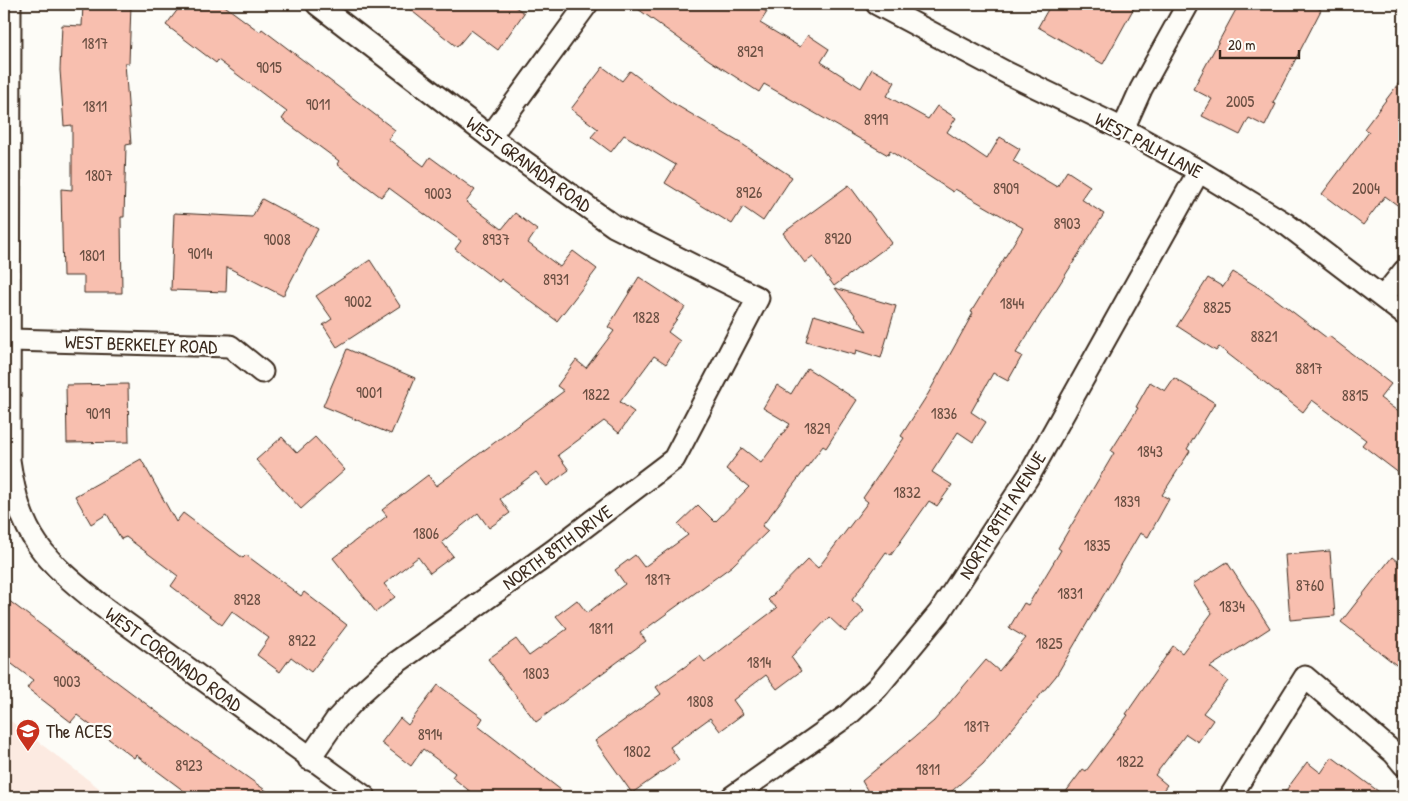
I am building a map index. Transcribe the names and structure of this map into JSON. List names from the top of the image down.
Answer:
{
  "streets": {
    "street": [
      "WEST PALM LANE",
      "WEST GRANADA ROAD",
      "WEST BERKELEY ROAD",
      "NORTH 89TH AVENUE",
      "NORTH 89TH DRIVE",
      "WEST CORONADO ROAD"
    ]
  },
  "crossings": [
    ["WEST PALM LANE", "NORTH 89TH AVENUE"],
    ["WEST GRANADA ROAD", "NORTH 89TH DRIVE"],
    ["WEST BERKELEY ROAD", "WEST CORONADO ROAD"],
    ["NORTH 89TH DRIVE", "WEST CORONADO ROAD"]
  ],
  "places": {
    "school or university": ["The ACES"]
  },
  "house_numbers": [
    "1817",
    "8929",
    "9015",
    "2005",
    "9011",
    "1811",
    "8919",
    "1807",
    "8909",
    "2004",
    "8926",
    "9003",
    "8903",
    "8920",
    "9008",
    "8937",
    "9014",
    "1801",
    "8931",
    "9002",
    "1844",
    "8825",
    "1828",
    "8821",
    "8817",
    "9001",
    "1822",
    "8815",
    "9019",
    "1836",
    "1829",
    "1843",
    "1832",
    "1839",
    "1806",
    "1835",
    "1817",
    "8760",
    "1831",
    "8928",
    "1834",
    "1811",
    "8922",
    "1825",
    "1814",
    "1803",
    "9003",
    "1808",
    "1817",
    "8914",
    "1802",
    "1822",
    "8923",
    "1811"
  ],
  "scale_bar": "20 m"
}
